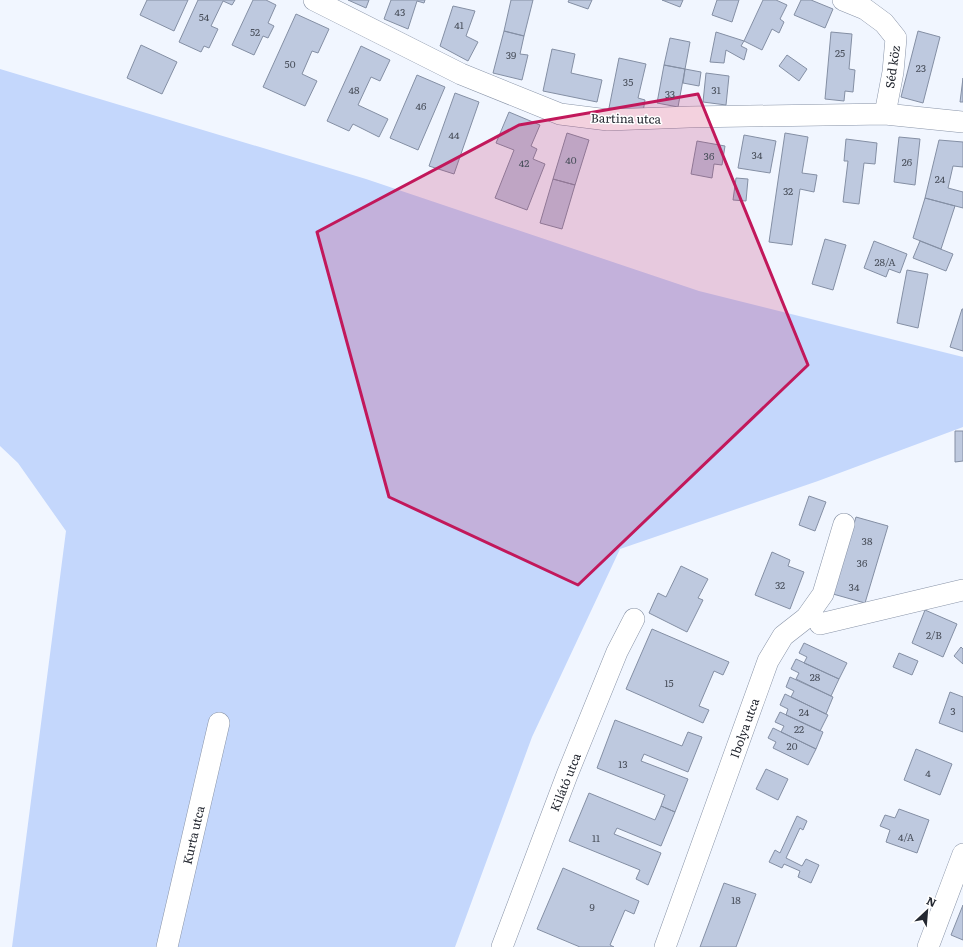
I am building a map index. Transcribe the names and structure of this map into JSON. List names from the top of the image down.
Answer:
{
  "streets": {
    "street": [
      "Séd köz",
      "Bartina utca",
      "Ibolya utca",
      "Kilátó utca",
      "Kurta utca"
    ]
  },
  "crossings": [
    ["Séd köz", "Bartina utca"]
  ],
  "house_numbers": [
    "43",
    "54",
    "41",
    "52",
    "25",
    "39",
    "50",
    "23",
    "35",
    "48",
    "31",
    "33",
    "46",
    "44",
    "34",
    "36",
    "40",
    "26",
    "42",
    "24",
    "32",
    "28/A",
    "38",
    "36",
    "32",
    "34",
    "2/B",
    "28",
    "15",
    "3",
    "24",
    "22",
    "20",
    "13",
    "4",
    "4/A",
    "11",
    "18",
    "9"
  ],
  "north": "top right"
}
